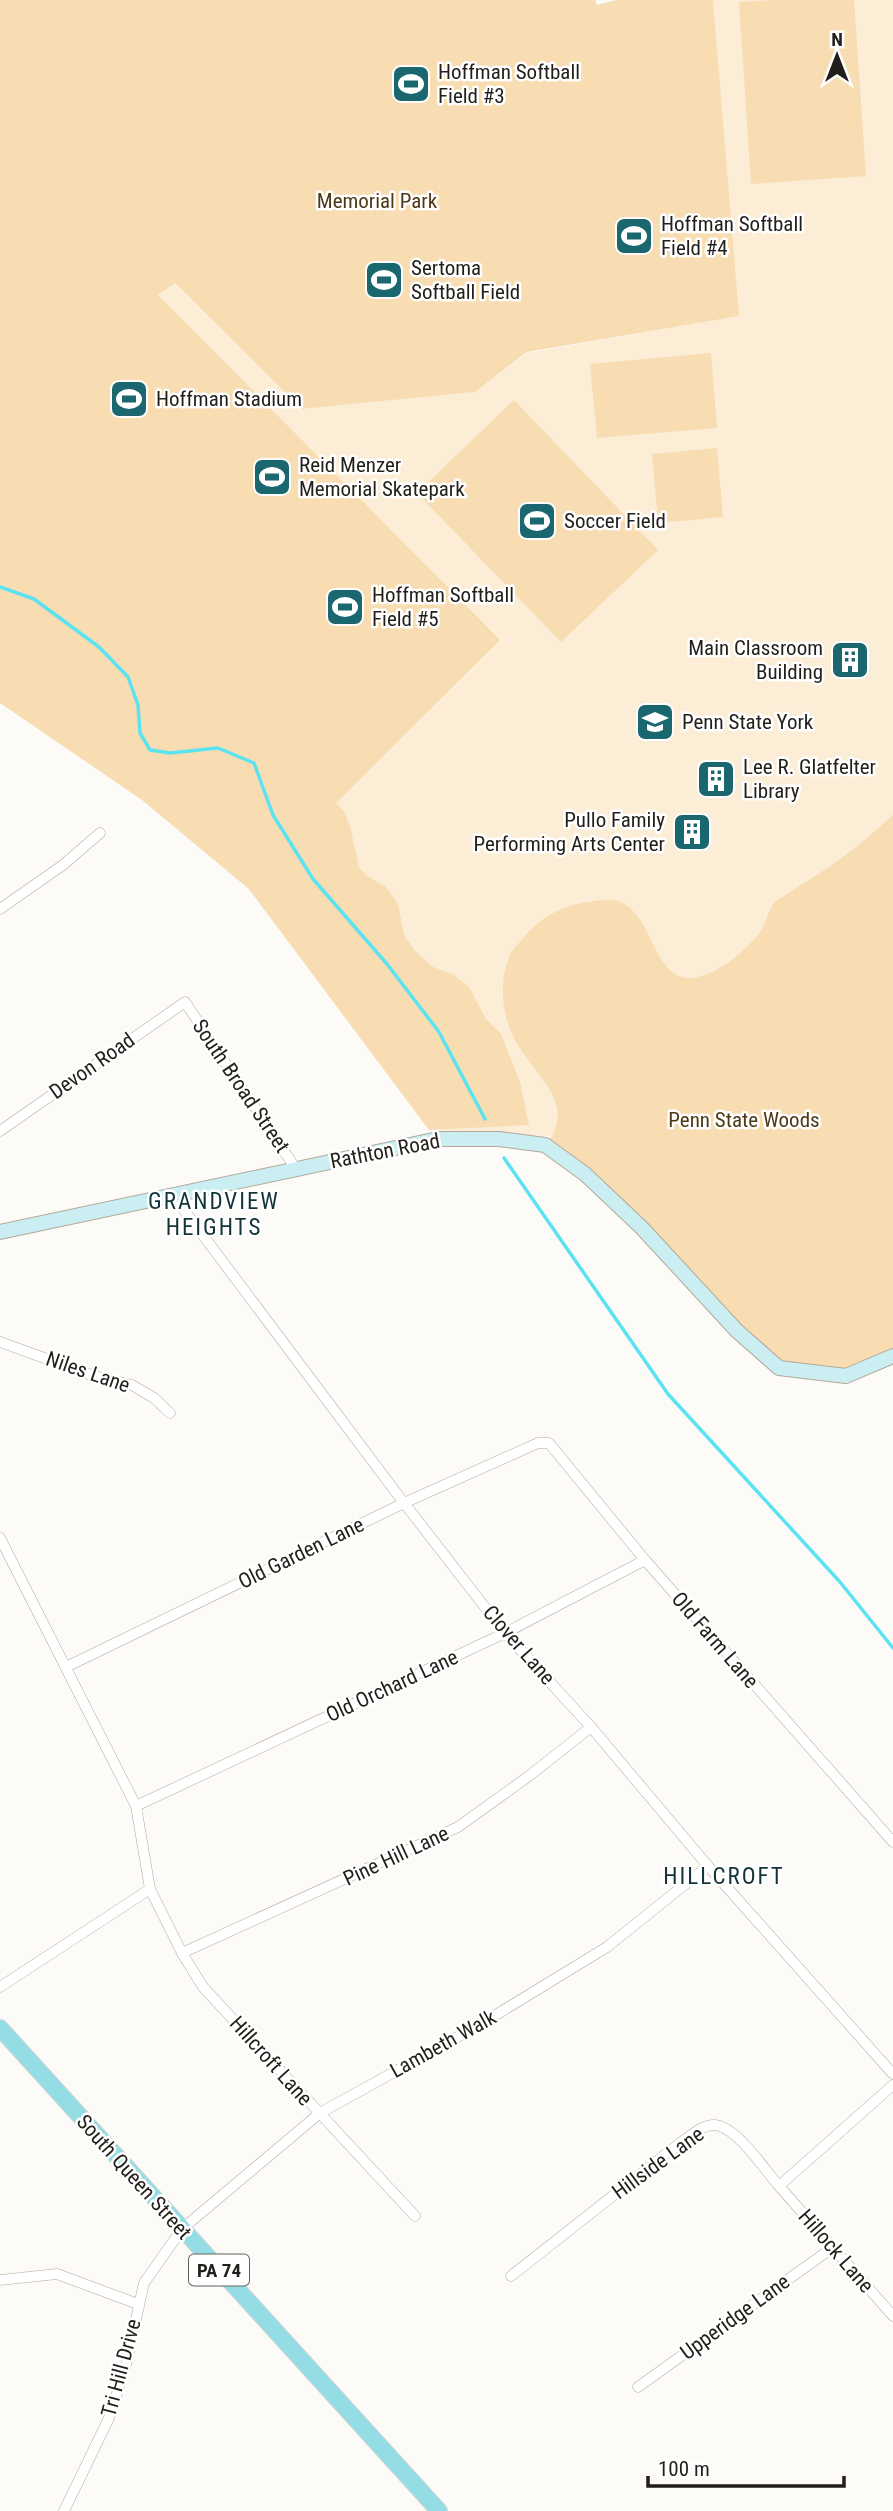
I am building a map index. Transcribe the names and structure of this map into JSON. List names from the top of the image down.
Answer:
{
  "streets": {
    "main road": ["South Queen Street", "PA 74"],
    "street": [
      "Devon Road",
      "South Broad Street",
      "Rathton Road",
      "Niles Lane",
      "Old Garden Lane",
      "Old Farm Lane",
      "Clover Lane",
      "Old Orchard Lane",
      "Pine Hill Lane",
      "Lambeth Walk",
      "Hillcroft Lane",
      "Hillside Lane",
      "Hillock Lane",
      "Upperidge Lane",
      "Tri Hill Drive"
    ]
  },
  "crossings": [
    ["Devon Road", "South Broad Street"],
    ["South Broad Street", "Rathton Road"],
    ["Rathton Road", "Clover Lane"],
    ["Old Garden Lane", "Old Farm Lane"],
    ["Old Garden Lane", "Clover Lane"],
    ["Old Garden Lane", "Hillcroft Lane"],
    ["Old Farm Lane", "Old Orchard Lane"],
    ["Clover Lane", "Old Orchard Lane"],
    ["Clover Lane", "Pine Hill Lane"],
    ["Clover Lane", "Lambeth Walk"],
    ["Old Orchard Lane", "Hillcroft Lane"],
    ["Pine Hill Lane", "Hillcroft Lane"],
    ["Lambeth Walk", "Hillcroft Lane"],
    ["Lambeth Walk", "South Queen Street"],
    ["Lambeth Walk", "Tri Hill Drive"],
    ["Hillside Lane", "Hillock Lane"],
    ["South Queen Street", "Tri Hill Drive"],
    ["Hillock Lane", "Upperidge Lane"]
  ],
  "districts": ["GRANDVIEW HEIGHTS", "HILLCROFT"],
  "parks": ["Memorial Park", "Penn State Woods"],
  "places": {
    "sports": [
      "Hoffman Softball Field #3",
      "Hoffman Softball Field #4",
      "Sertoma Softball Field",
      "Hoffman Stadium",
      "Reid Menzer Memorial Skatepark",
      "Soccer Field",
      "Hoffman Softball Field #5"
    ],
    "building": ["Main Classroom Building", "Lee R. Glatfelter Library", "Pullo Family Performing Arts Center"],
    "school or university": ["Penn State York"]
  },
  "scale_bar": "100 m",
  "north": "top"
}
